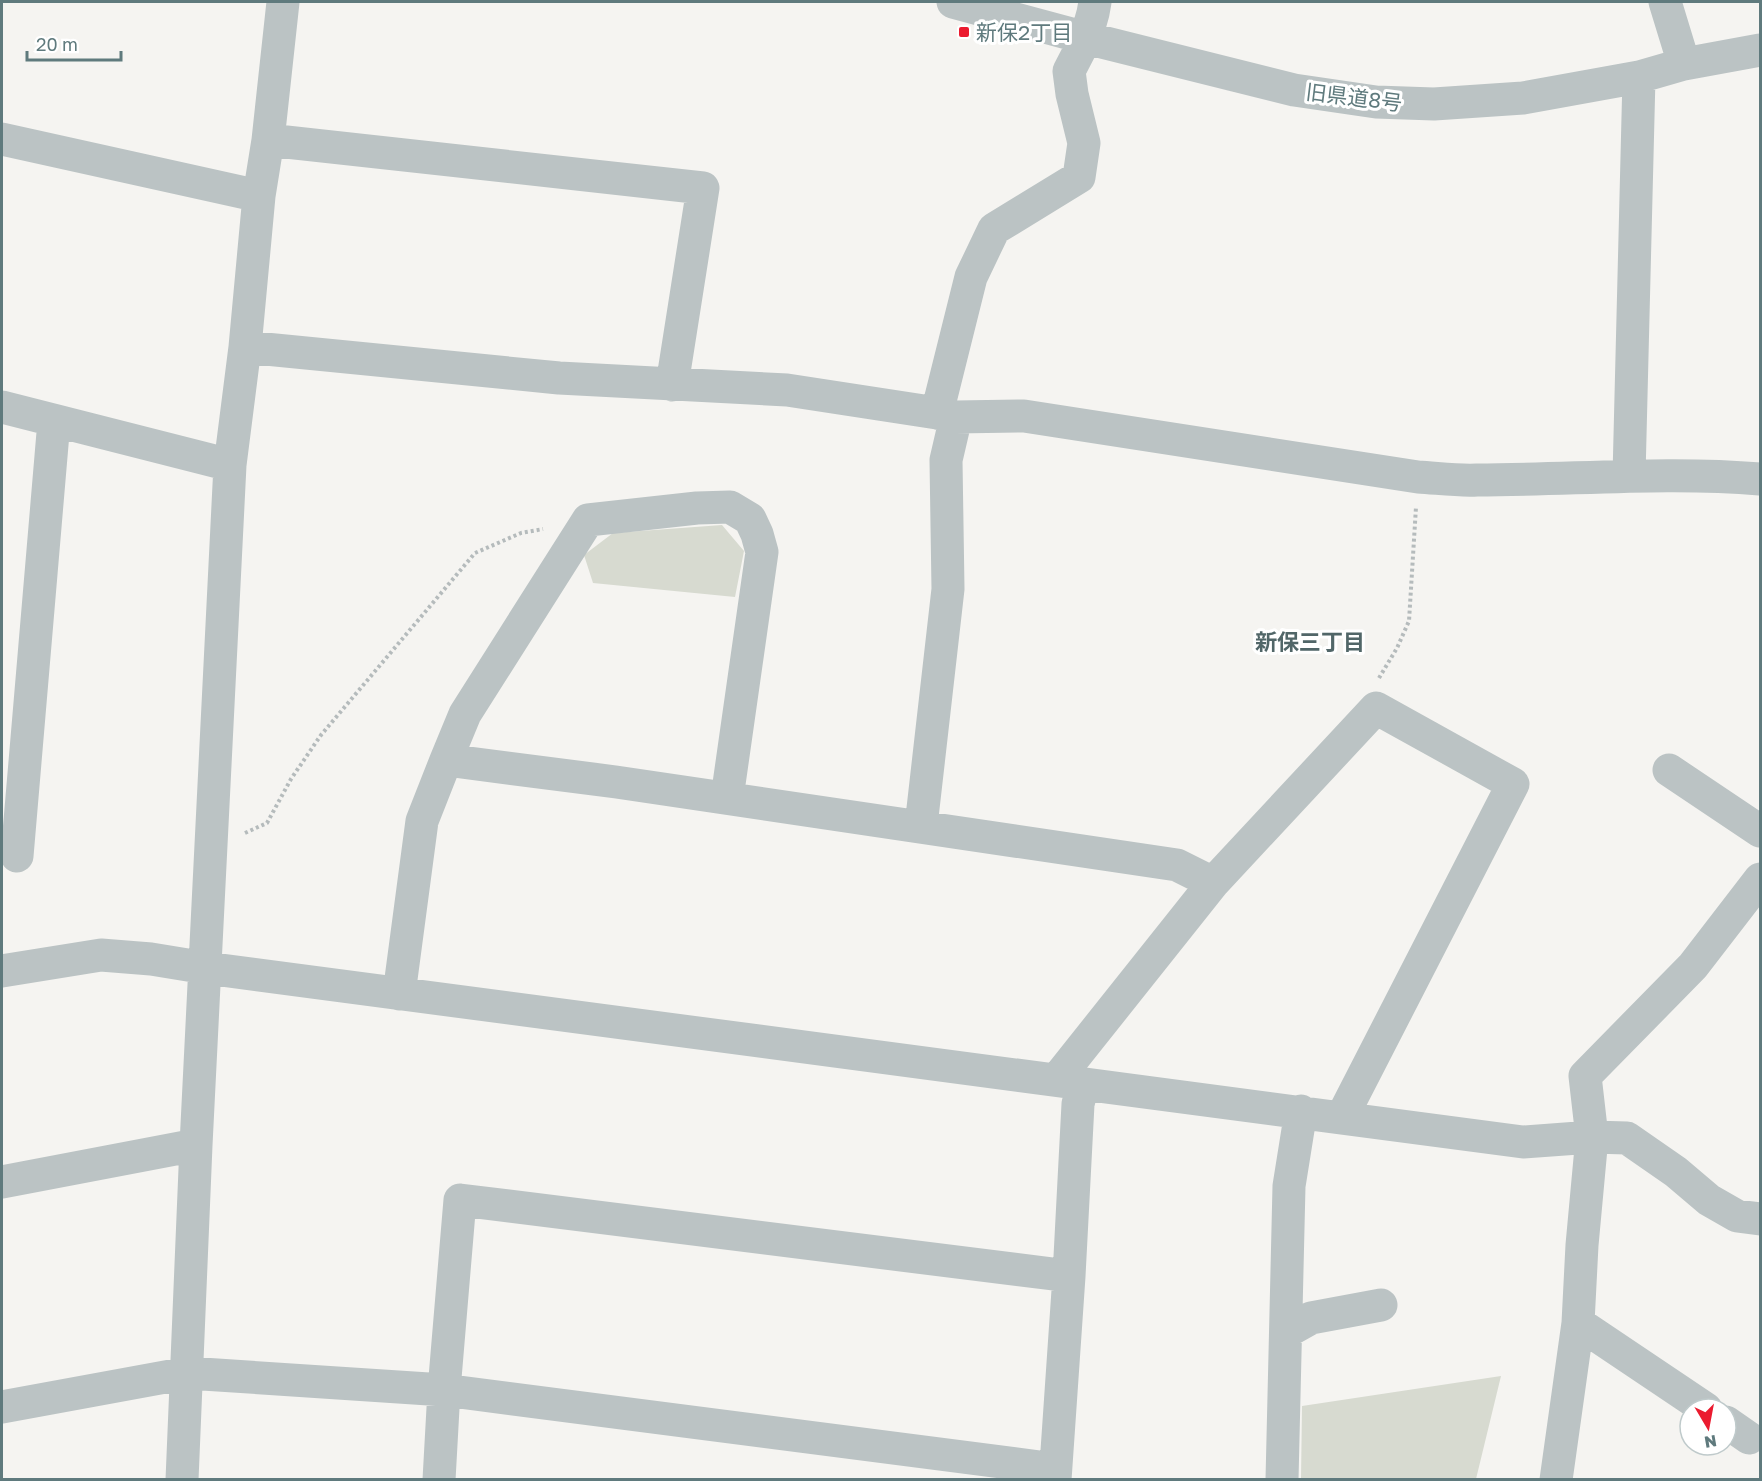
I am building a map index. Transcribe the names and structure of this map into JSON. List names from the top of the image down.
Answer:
{
  "streets": {
    "street": ["旧県道8号"]
  },
  "districts": ["新保三丁目"],
  "places": {
    "transit": ["新保2丁目"]
  },
  "scale_bar": "20 m",
  "north": "bottom"
}
